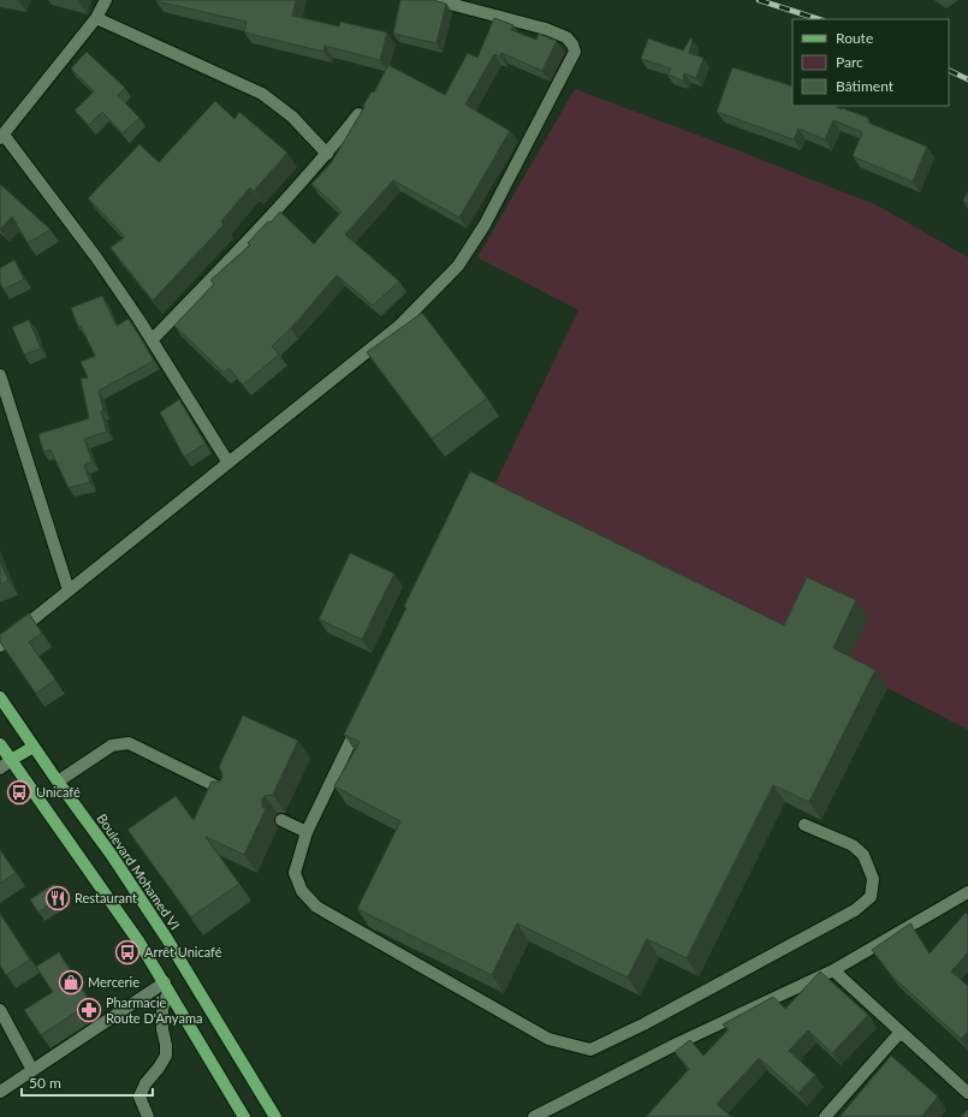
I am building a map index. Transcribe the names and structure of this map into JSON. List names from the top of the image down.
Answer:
{
  "streets": {
    "main road": ["Boulevard Mohamed VI"]
  },
  "places": {
    "bus stop": ["Unicafé", "Arrêt Unicafé"],
    "restaurant": ["Restaurant"],
    "shop": ["Mercerie"],
    "pharmacy": ["Pharmacie Route D'Anyama"]
  },
  "legend": ["Route", "Parc", "Bâtiment"],
  "scale_bar": "50 m"
}
